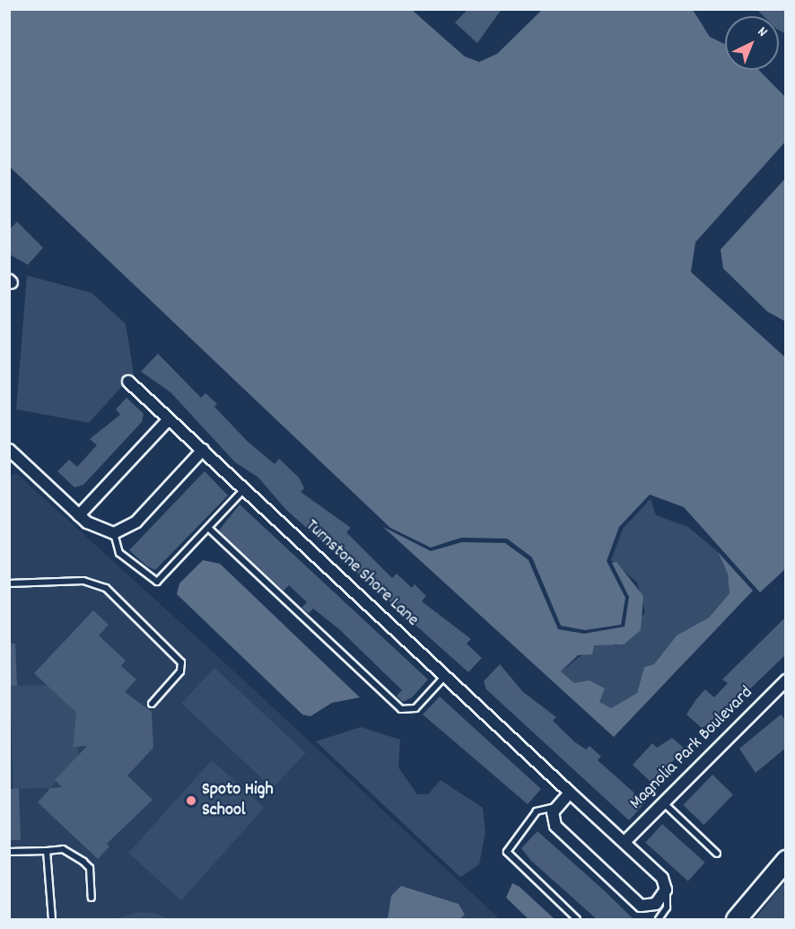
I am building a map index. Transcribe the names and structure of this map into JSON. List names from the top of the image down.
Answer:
{
  "streets": {
    "street": ["Turnstone Shore Lane", "Magnolia Park Boulevard"]
  },
  "crossings": [
    ["Turnstone Shore Lane", "Magnolia Park Boulevard"]
  ],
  "places": ["Spoto High School"],
  "north": "top right"
}
